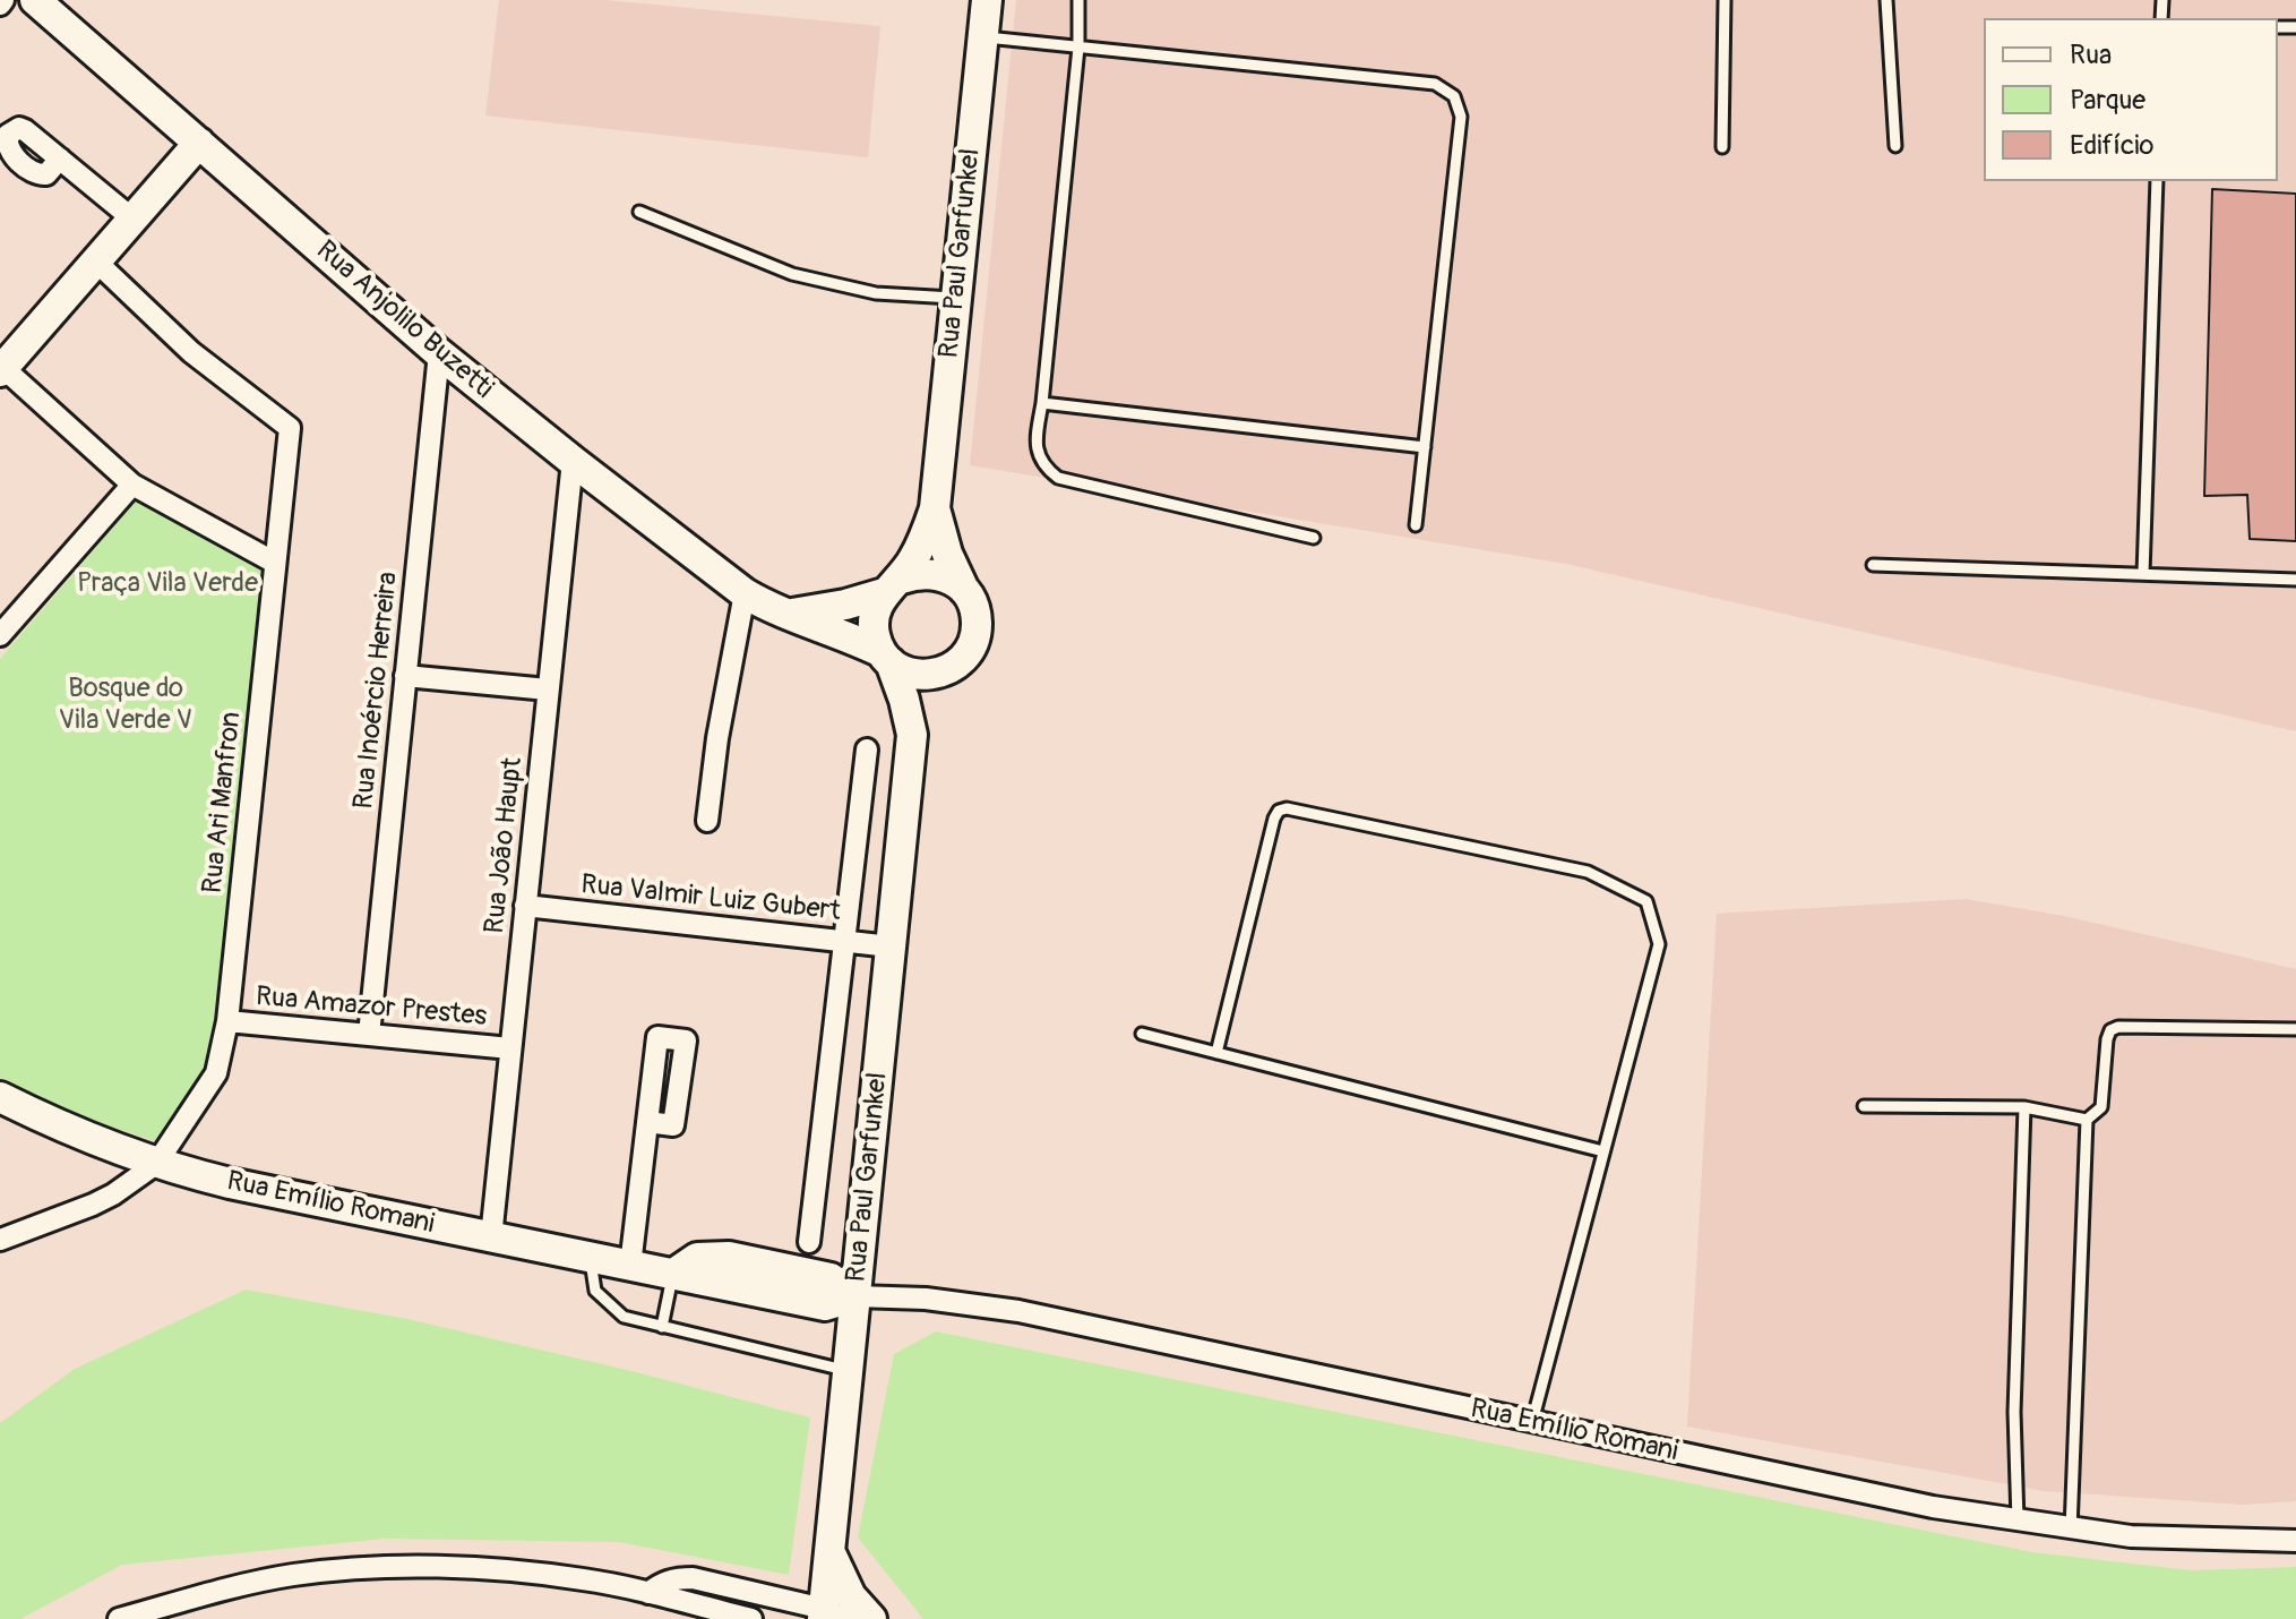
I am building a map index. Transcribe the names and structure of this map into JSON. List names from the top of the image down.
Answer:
{
  "streets": {
    "main road": ["Rua Paul Garfunkel", "Rua Anjolilo Buzetti", "Rua Emílio Romani"],
    "street": [
      "Rua Inoércio Herreira",
      "Rua Ari Manfron",
      "Rua João Haupt",
      "Rua Valmir Luiz Gubert",
      "Rua Amazor Prestes"
    ]
  },
  "crossings": [
    ["Rua Paul Garfunkel", "Rua Anjolilo Buzetti"],
    ["Rua Paul Garfunkel", "Rua Valmir Luiz Gubert"],
    ["Rua Paul Garfunkel", "Rua Emílio Romani"],
    ["Rua Anjolilo Buzetti", "Rua Inoércio Herreira"],
    ["Rua Anjolilo Buzetti", "Rua João Haupt"],
    ["Rua Inoércio Herreira", "Rua Amazor Prestes"],
    ["Rua Ari Manfron", "Rua Amazor Prestes"],
    ["Rua Ari Manfron", "Rua Emílio Romani"],
    ["Rua João Haupt", "Rua Valmir Luiz Gubert"],
    ["Rua João Haupt", "Rua Amazor Prestes"],
    ["Rua João Haupt", "Rua Emílio Romani"]
  ],
  "parks": ["Praça Vila Verde", "Bosque do Vila Verde V"],
  "legend": ["Rua", "Parque", "Edifício"]
}
